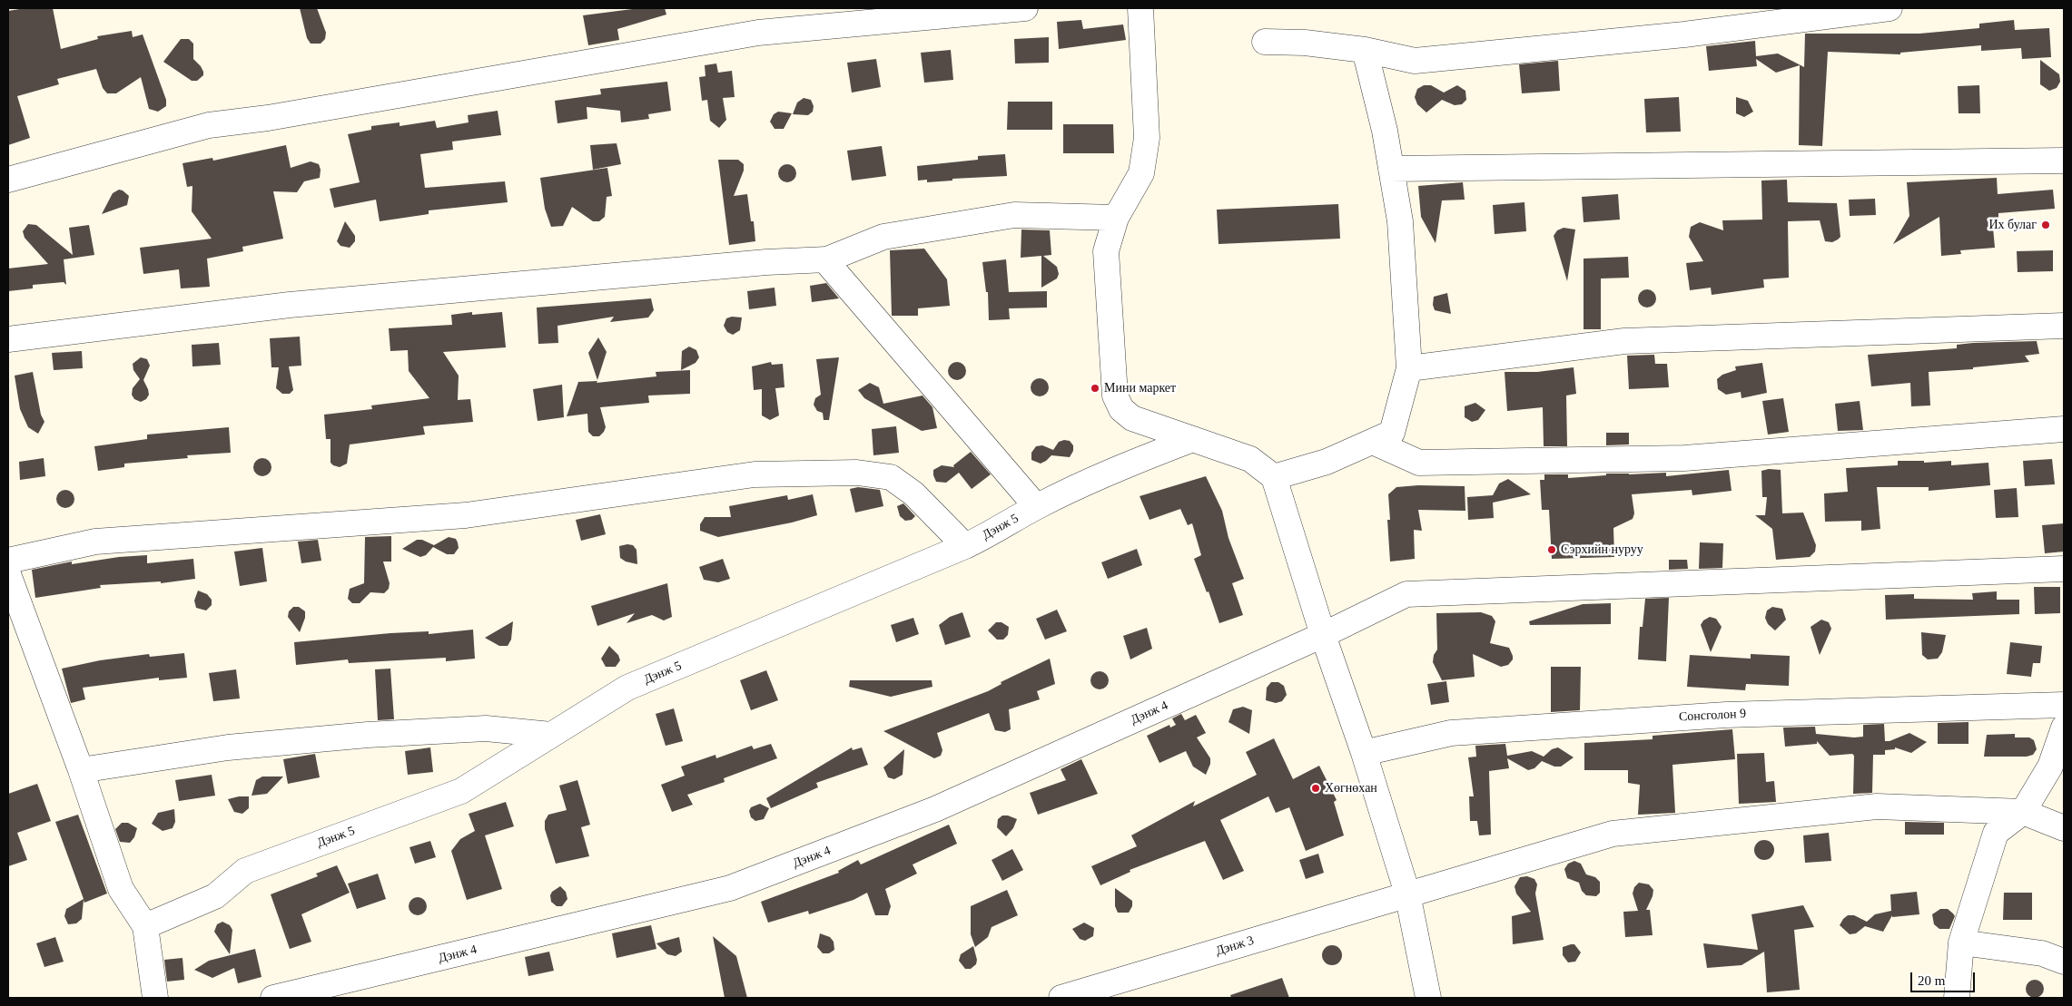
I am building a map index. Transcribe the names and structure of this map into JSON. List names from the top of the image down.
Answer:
{
  "streets": {
    "street": [
      "Дэнж 5",
      "Дэнж 4",
      "Сонсголон 9",
      "Дэнж 3"
    ]
  },
  "places": [
    "Их булаг",
    "Мини маркет",
    "Сэрхийн нуруу",
    "Хөгнөхан"
  ],
  "scale_bar": "20 m"
}
